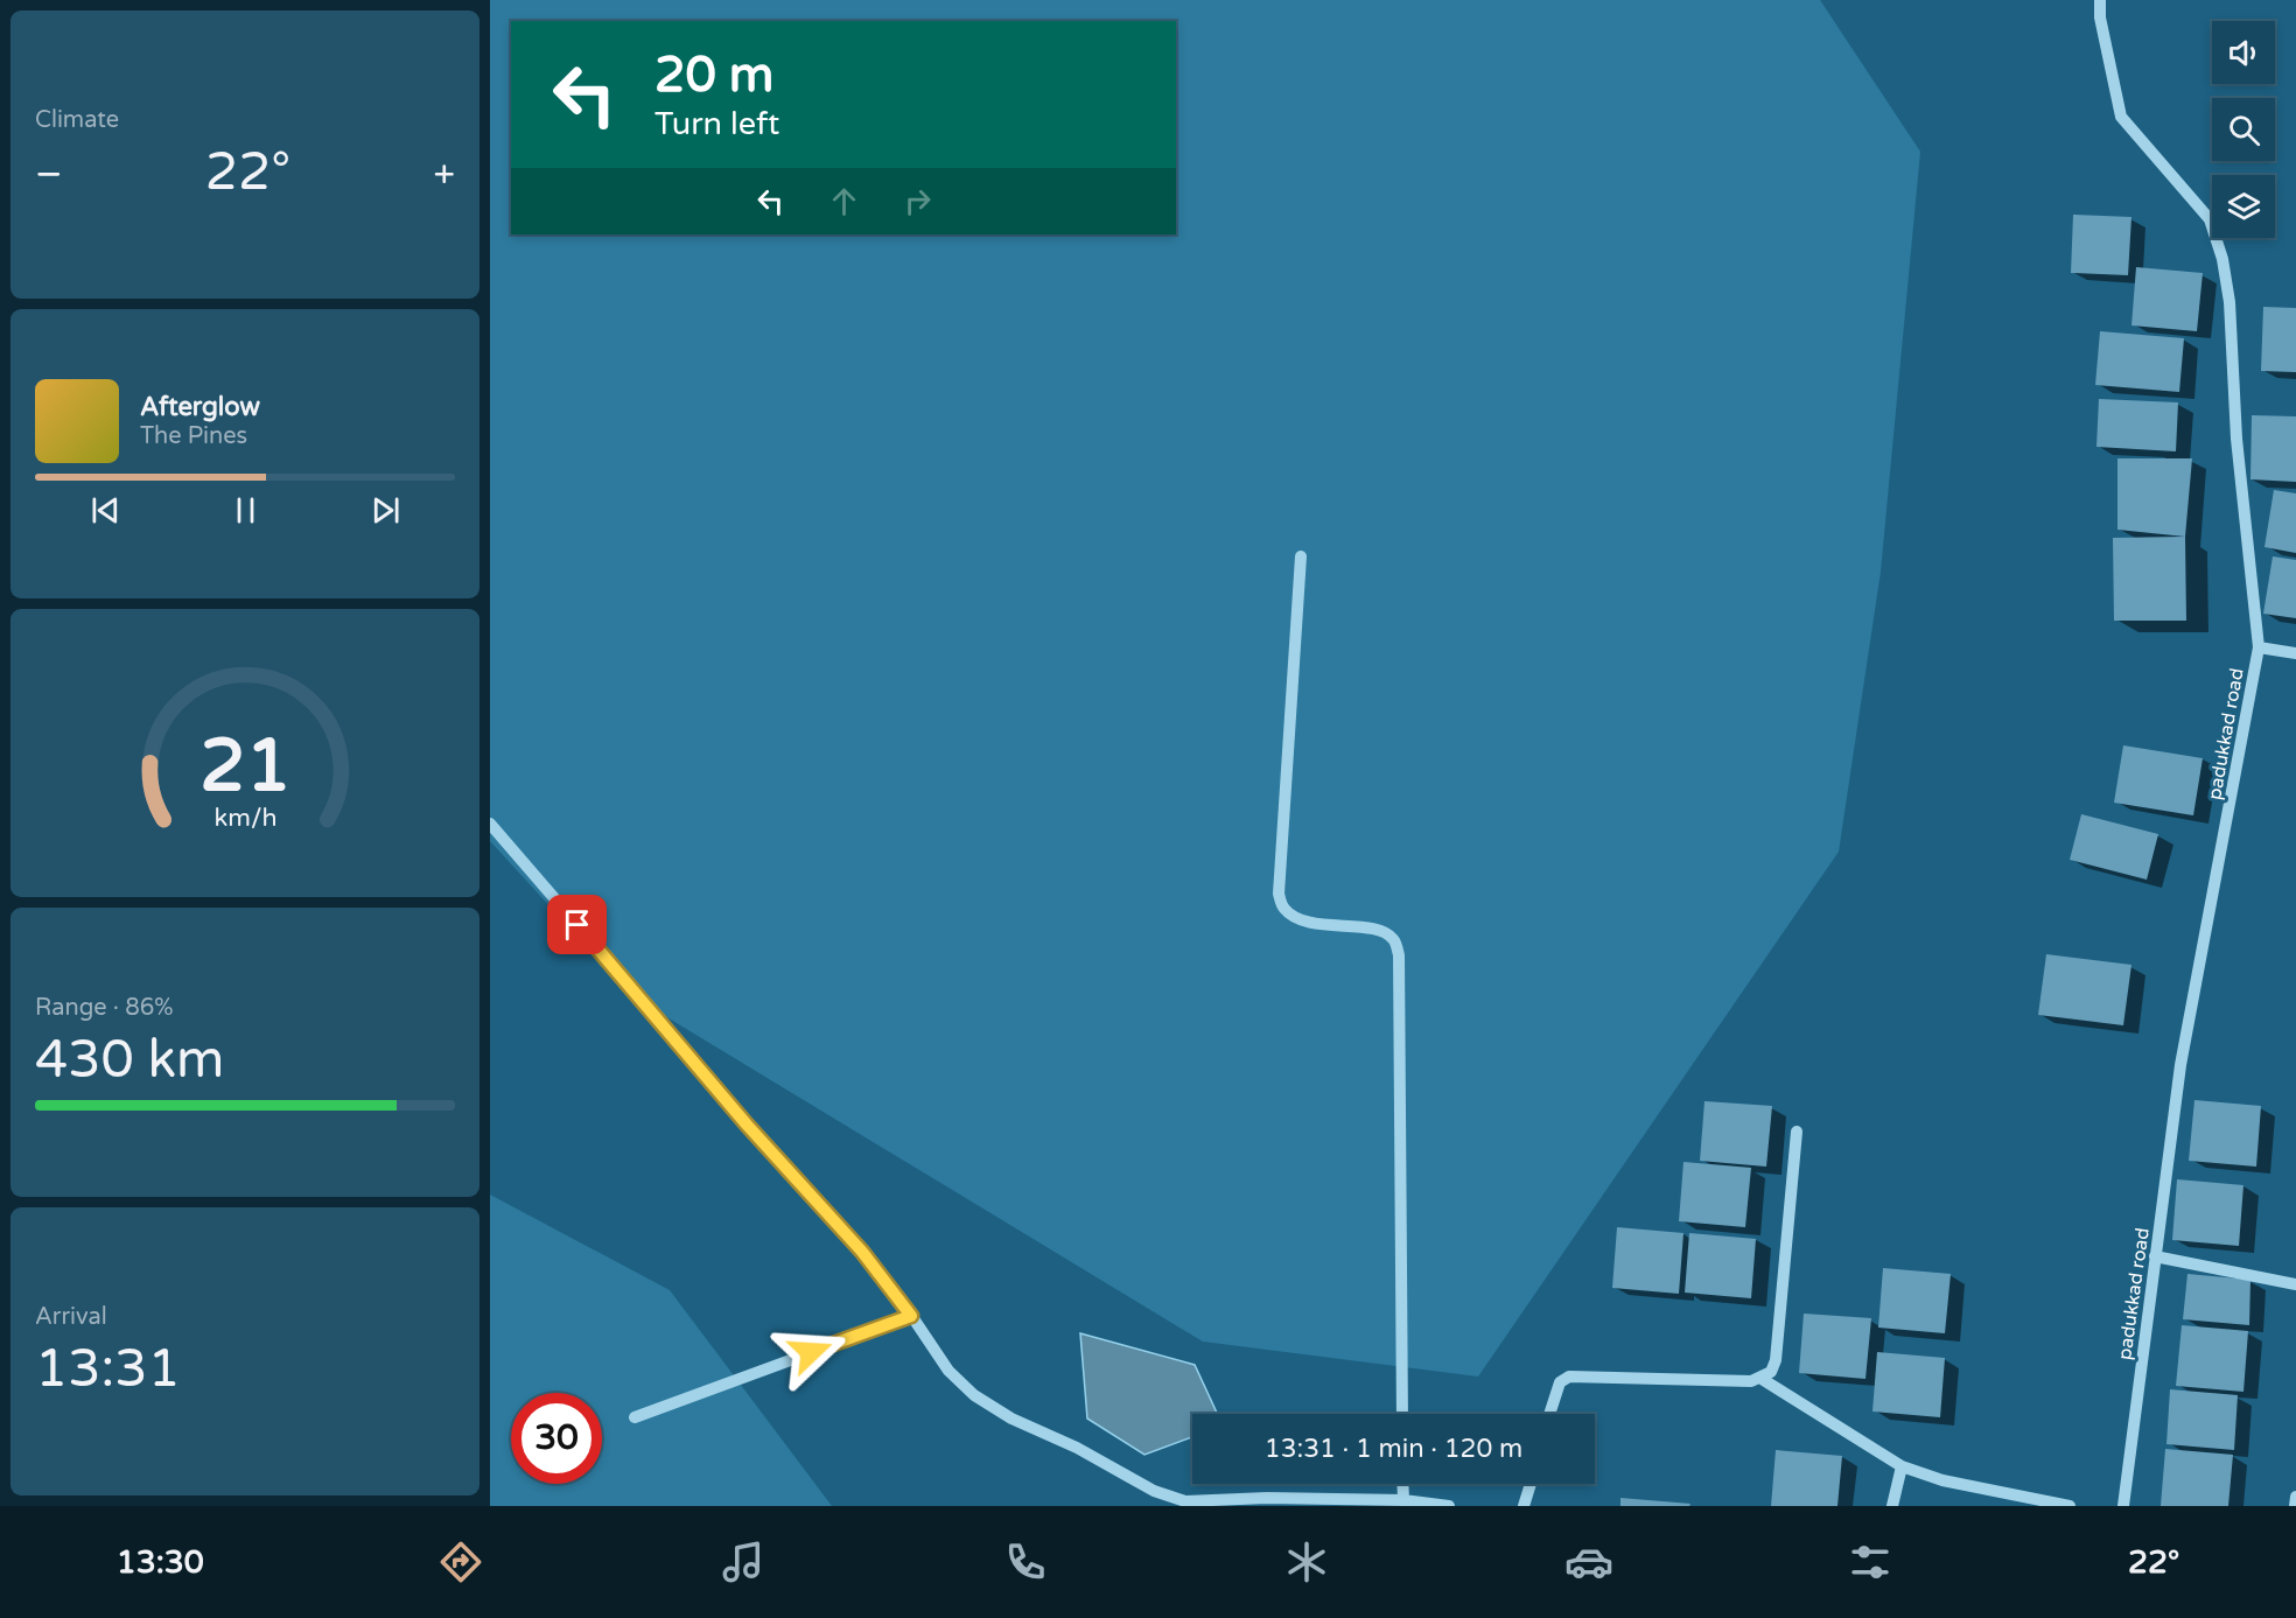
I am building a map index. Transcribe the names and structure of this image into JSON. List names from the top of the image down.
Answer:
{
  "streets": {
    "street": ["padukkad road"]
  },
  "page": {
    "tile": [
      "Climate",
      ["Range · 86%", "430 km"],
      ["Arrival", "13:31"]
    ],
    "turn": ["20 m", "Turn left"],
    "heat": ["−", "22°", "+"],
    "song": ["Afterglow", "The Pines"],
    "limit": "30",
    "trip": "13:31 · 1 min · 120 m",
    "tabs": ["13:30", "22°"],
    "gauge": ["21", "km/h"]
  }
}
